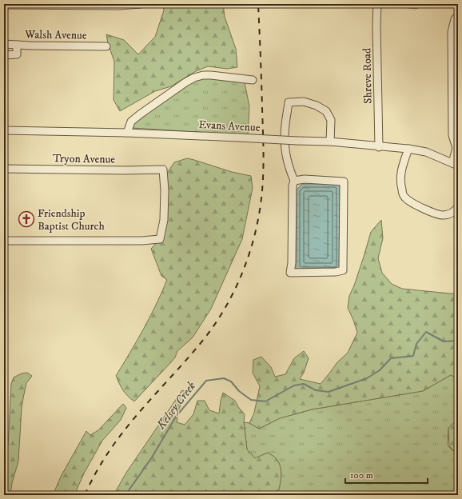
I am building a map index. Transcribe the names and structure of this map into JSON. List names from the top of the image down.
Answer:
{
  "streets": {
    "street": [
      "Walsh Avenue",
      "Shreve Road",
      "Evans Avenue",
      "Tryon Avenue"
    ]
  },
  "crossings": [
    ["Shreve Road", "Evans Avenue"]
  ],
  "water": ["Kelsey Creek"],
  "places": {
    "church": ["Friendship Baptist Church"]
  },
  "scale_bar": "100 m"
}
